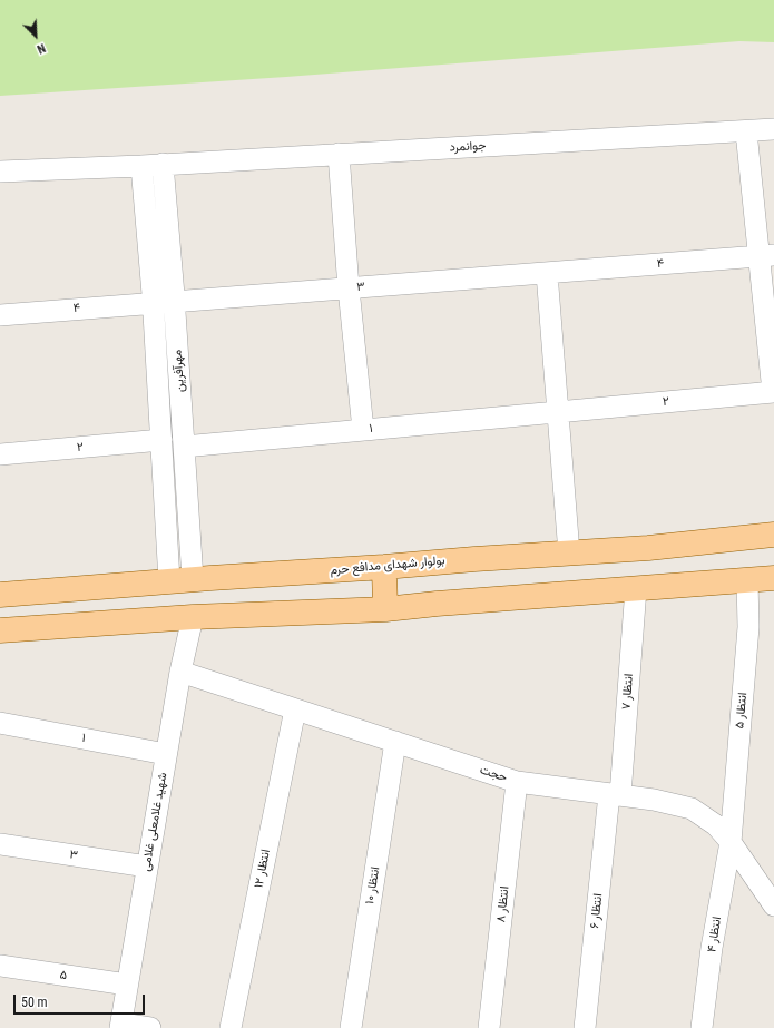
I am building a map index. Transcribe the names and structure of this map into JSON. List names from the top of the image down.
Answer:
{
  "streets": {
    "main road": ["بولوار شهدای مدافع حرم"],
    "street": [
      "جوانمرد",
      "۴",
      "۳",
      "مهرآفرین",
      "۲",
      "۱",
      "انتظار ۷",
      "انتظار ۵",
      "حجت",
      "شهید غلامعلی غلامی",
      "انتظار ۱۲",
      "انتظار ۱۰",
      "انتظار ۸",
      "انتظار ۶",
      "انتظار ۴",
      "۵"
    ]
  },
  "crossings": [
    ["جوانمرد", "مهرآفرین"],
    ["۴", "۳"],
    ["۴", "مهرآفرین"],
    ["۳", "مهرآفرین"],
    ["۳", "شهید غلامعلی غلامی"],
    ["مهرآفرین", "۲"],
    ["مهرآفرین", "۱"],
    ["مهرآفرین", "بولوار شهدای مدافع حرم"],
    ["۲", "۱"],
    ["۱", "شهید غلامعلی غلامی"],
    ["انتظار ۷", "حجت"],
    ["انتظار ۷", "انتظار ۶"],
    ["انتظار ۵", "حجت"],
    ["انتظار ۵", "انتظار ۴"],
    ["حجت", "شهید غلامعلی غلامی"],
    ["حجت", "انتظار ۱۲"],
    ["حجت", "انتظار ۱۰"],
    ["حجت", "انتظار ۸"],
    ["حجت", "انتظار ۶"],
    ["حجت", "انتظار ۴"],
    ["شهید غلامعلی غلامی", "۵"]
  ],
  "scale_bar": "50 m",
  "north": "bottom right"
}
